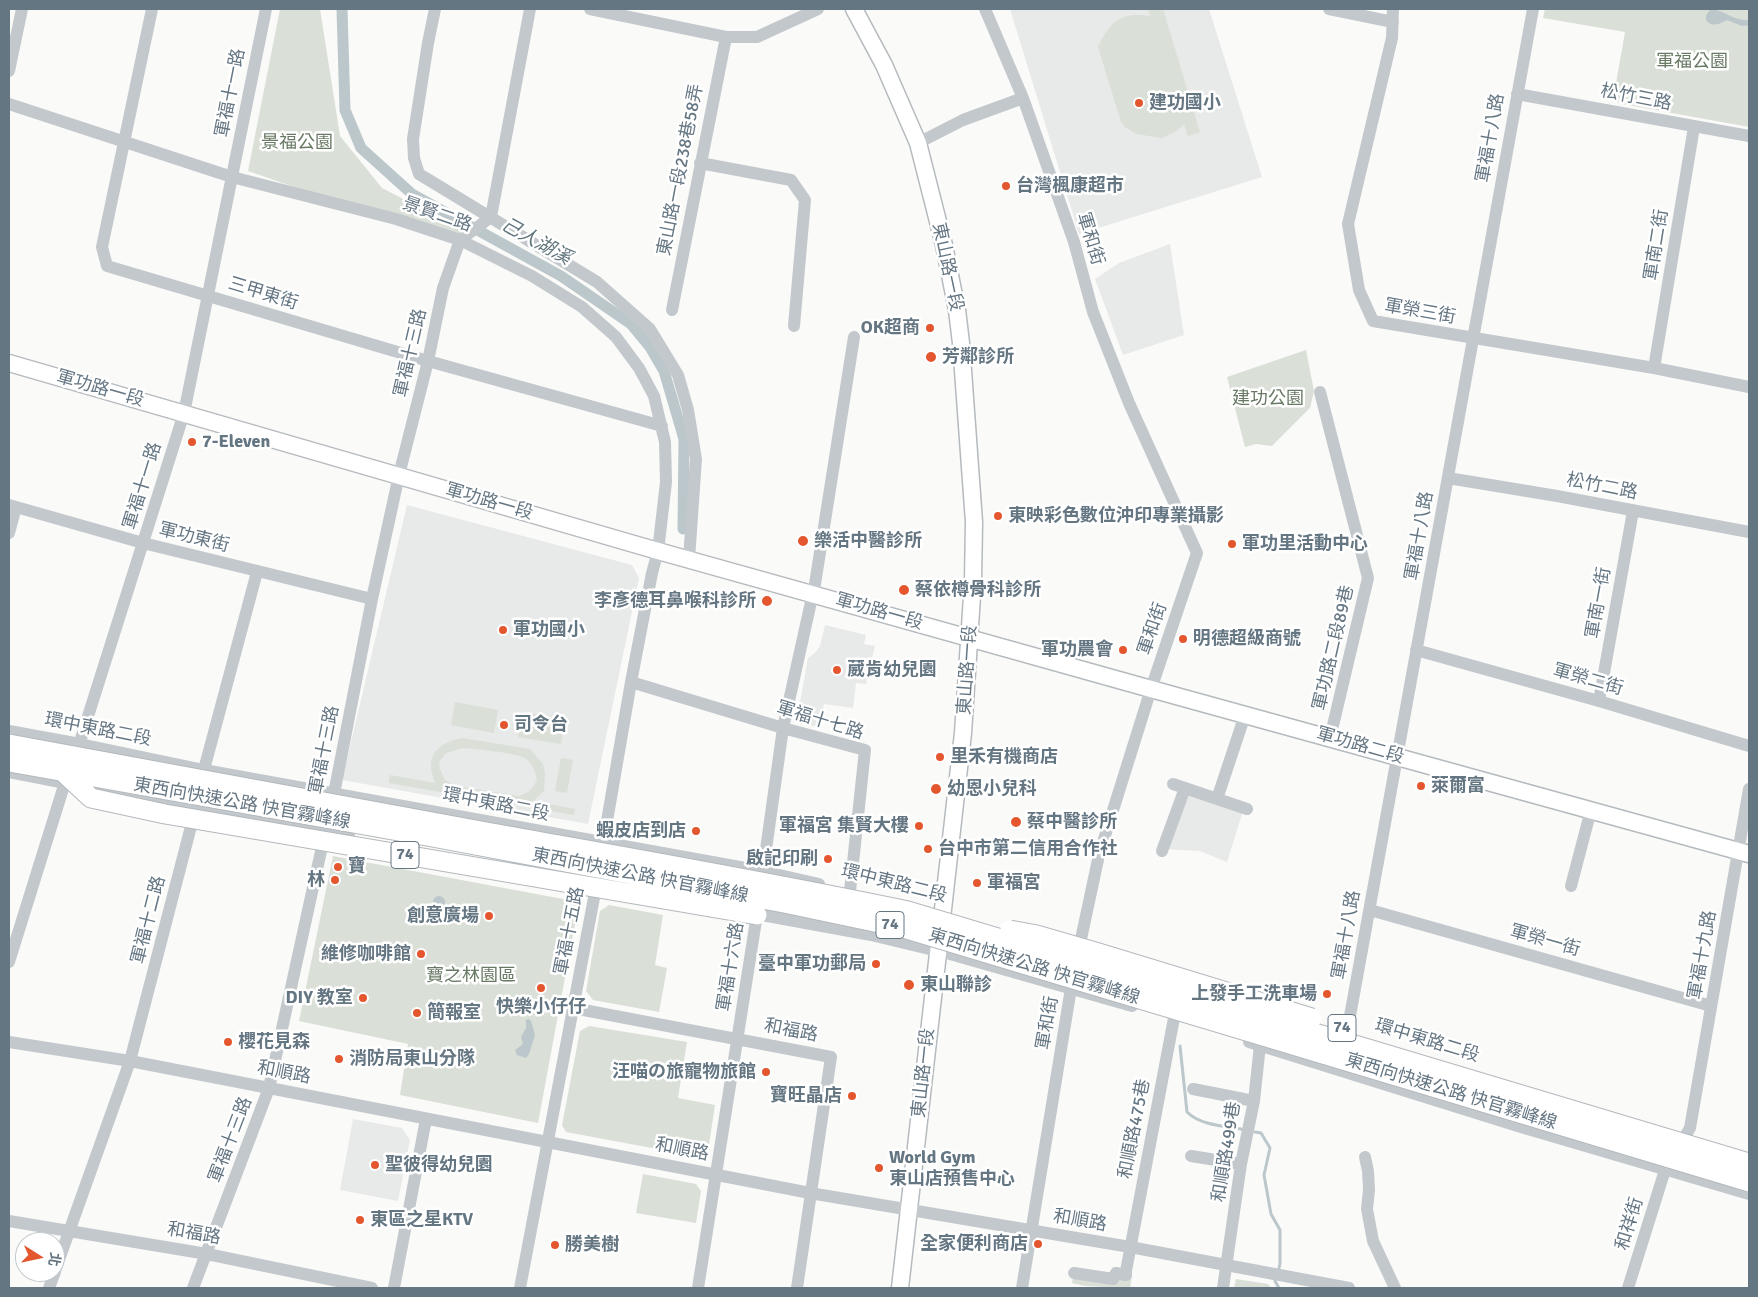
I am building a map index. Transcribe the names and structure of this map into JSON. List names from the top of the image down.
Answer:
{
  "streets": {
    "highway": ["東西向快速公路 快官霧峰線", "74"],
    "main road": ["東山路一段", "軍功路一段", "軍功路二段"],
    "street": [
      "軍福十一路",
      "松竹三路",
      "軍福十八路",
      "東山路一段238巷58弄",
      "景賢二路",
      "軍和街",
      "軍南二街",
      "三甲東街",
      "軍榮三街",
      "軍福十三路",
      "松竹二路",
      "軍功東街",
      "軍南一街",
      "軍功路二段89巷",
      "軍榮二街",
      "軍福十七路",
      "環中東路二段",
      "軍福十二路",
      "軍福十五路",
      "軍榮一街",
      "軍福十九路",
      "軍福十六路",
      "和福路",
      "和順路",
      "和順路475巷",
      "和順路499巷",
      "和祥街"
    ]
  },
  "crossings": [
    ["軍福十一路", "景賢二路"],
    ["軍福十一路", "三甲東街"],
    ["軍福十一路", "軍功路一段"],
    ["軍福十一路", "軍功東街"],
    ["軍福十一路", "環中東路二段"],
    ["軍福十一路", "東西向快速公路 快官霧峰線"],
    ["軍福十一路", "74"],
    ["松竹三路", "軍福十八路"],
    ["松竹三路", "軍南二街"],
    ["軍福十八路", "軍榮三街"],
    ["軍福十八路", "松竹二路"],
    ["軍福十八路", "軍榮二街"],
    ["軍福十八路", "環中東路二段"],
    ["軍福十八路", "軍功路二段"],
    ["軍福十八路", "軍榮一街"],
    ["景賢二路", "三甲東街"],
    ["景賢二路", "軍福十三路"],
    ["景賢二路", "軍功路一段"],
    ["景賢二路", "軍福十五路"],
    ["軍和街", "環中東路二段"],
    ["軍和街", "軍功路二段"],
    ["軍和街", "和順路"],
    ["軍南二街", "軍榮三街"],
    ["東山路一段", "軍功路一段"],
    ["東山路一段", "環中東路二段"],
    ["東山路一段", "軍功路二段"],
    ["東山路一段", "東西向快速公路 快官霧峰線"],
    ["東山路一段", "74"],
    ["東山路一段", "和順路"],
    ["三甲東街", "軍福十三路"],
    ["軍福十三路", "軍功路一段"],
    ["軍福十三路", "軍功東街"],
    ["軍福十三路", "環中東路二段"],
    ["軍福十三路", "和福路"],
    ["軍福十三路", "和順路"],
    ["軍功路一段", "軍功路二段"],
    ["軍功路一段", "軍福十五路"],
    ["軍功路一段", "軍福十六路"],
    ["松竹二路", "軍南一街"],
    ["軍功東街", "軍福十二路"],
    ["軍南一街", "軍榮二街"],
    ["軍功路二段89巷", "軍功路二段"],
    ["軍福十七路", "環中東路二段"],
    ["軍福十七路", "軍福十五路"],
    ["軍福十七路", "軍福十六路"],
    ["環中東路二段", "東西向快速公路 快官霧峰線"],
    ["環中東路二段", "74"],
    ["環中東路二段", "軍福十二路"],
    ["環中東路二段", "軍福十五路"],
    ["環中東路二段", "軍福十九路"],
    ["環中東路二段", "軍福十六路"],
    ["環中東路二段", "和祥街"],
    ["軍功路二段", "軍福十九路"],
    ["東西向快速公路 快官霧峰線", "74"],
    ["74", "軍福十六路"],
    ["軍福十二路", "和福路"],
    ["軍福十二路", "和順路"],
    ["軍福十五路", "和福路"],
    ["軍福十五路", "和順路"],
    ["軍榮一街", "軍福十九路"],
    ["軍福十九路", "和祥街"],
    ["軍福十六路", "和福路"],
    ["軍福十六路", "和順路"],
    ["和福路", "和順路"],
    ["和順路", "和順路475巷"],
    ["和順路", "和順路499巷"]
  ],
  "water": ["己人湖溪"],
  "parks": [
    "軍福公園",
    "景福公園",
    "建功公園",
    "寶之林園區"
  ],
  "places": [
    "建功國小",
    "台灣楓康超市",
    "OK超商",
    "芳鄰診所",
    "7-Eleven",
    "東映彩色數位沖印專業攝影",
    "樂活中醫診所",
    "軍功里活動中心",
    "蔡依樽骨科診所",
    "李彥德耳鼻喉科診所",
    "軍功國小",
    "明德超級商號",
    "軍功農會",
    "葳肯幼兒園",
    "司令台",
    "里禾有機商店",
    "萊爾富",
    "幼恩小兒科",
    "蔡中醫診所",
    "軍福宮 集賢大樓",
    "蝦皮店到店",
    "台中市第二信用合作社",
    "啟記印刷",
    "寶",
    "林",
    "軍福宮",
    "創意廣場",
    "維修咖啡館",
    "臺中軍功郵局",
    "東山聯診",
    "快樂小仔仔",
    "上發手工洗車場",
    "DIY 教室",
    "簡報室",
    "櫻花見森",
    "消防局東山分隊",
    "汪喵の旅寵物旅館",
    "寶旺晶店",
    "聖彼得幼兒園",
    "World Gym 東山店預售中心",
    "東區之星KTV",
    "全家便利商店",
    "勝美樹"
  ],
  "north": "right"
}
